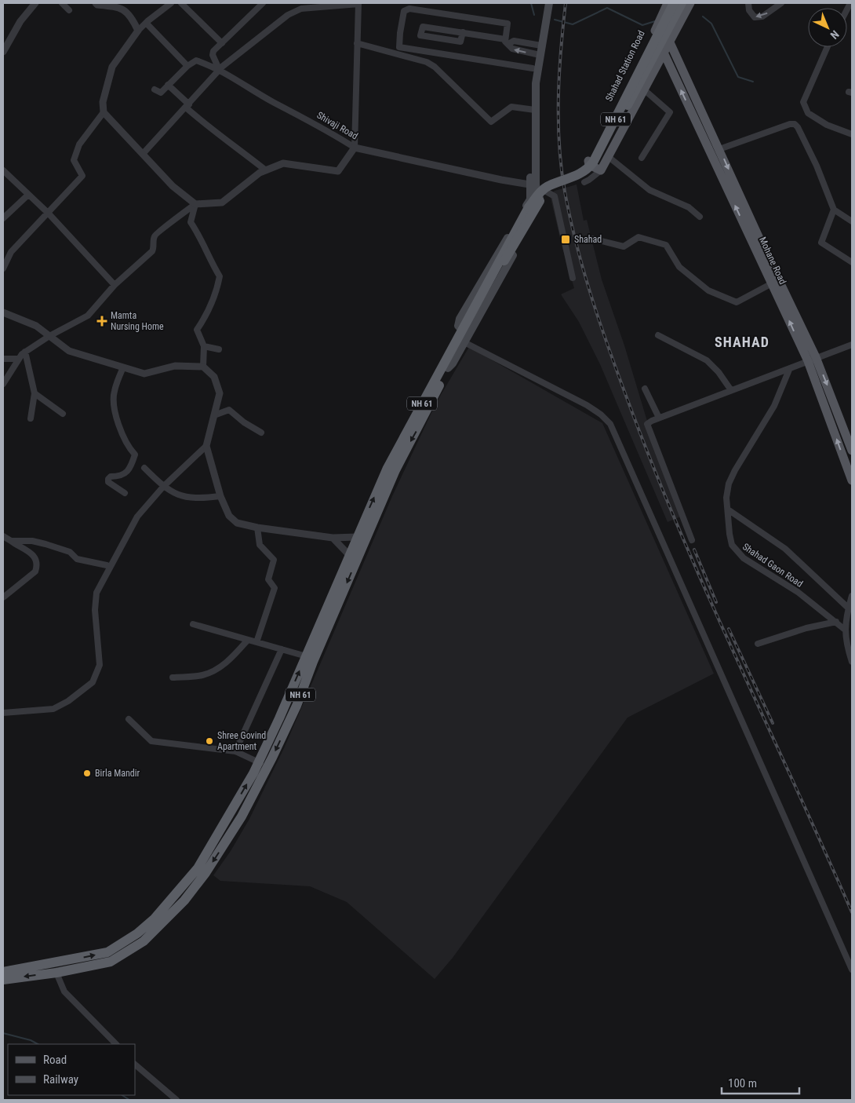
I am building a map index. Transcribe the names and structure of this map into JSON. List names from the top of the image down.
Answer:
{
  "streets": {
    "highway": ["NH 61"],
    "main road": ["Shahad Station Road", "Mohane Road"],
    "street": ["Shivaji Road", "Shahad Gaon Road"]
  },
  "districts": ["SHAHAD"],
  "places": {
    "transit": ["Shahad"],
    "health": ["Mamta Nursing Home"],
    "other": ["Shree Govind Apartment", "Birla Mandir"]
  },
  "legend": ["Road", "Railway"],
  "scale_bar": "100 m",
  "north": "bottom right"
}
